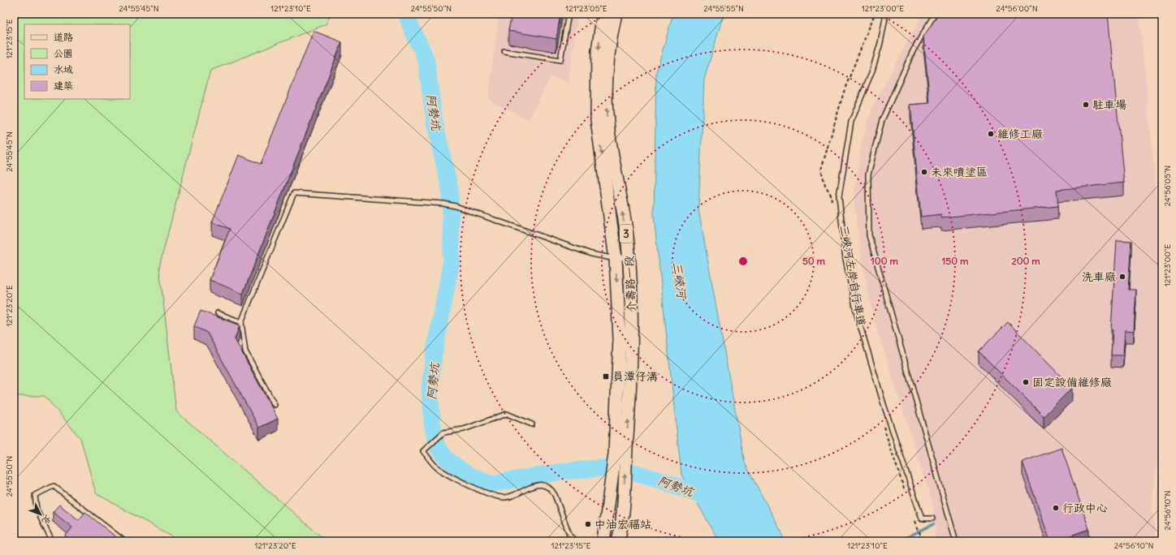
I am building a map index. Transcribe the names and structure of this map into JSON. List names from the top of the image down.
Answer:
{
  "streets": {
    "main road": ["3", "介壽路一段"]
  },
  "water": ["阿勢坑", "三峽河"],
  "places": {
    "other": [
      "駐車場",
      "維修工廠",
      "未來噴塗區",
      "洗車廠",
      "固定設備維修廠",
      "行政中心",
      "中油宏福站"
    ],
    "transit": ["員潭仔溝"]
  },
  "legend": [
    "道路",
    "公園",
    "水域",
    "建築"
  ],
  "north": "bottom right",
  "coordinates": [
    "24°55'45\"N",
    "121°23'10\"E",
    "24°55'50\"N",
    "121°23'05\"E",
    "24°55'55\"N",
    "121°23'00\"E",
    "24°56'00\"N",
    "121°23'15\"E",
    "24°56'05\"N",
    "121°23'20\"E",
    "24°56'10\"N"
  ],
  "rings": [
    "50 m",
    "100 m",
    "150 m",
    "200 m"
  ]
}
